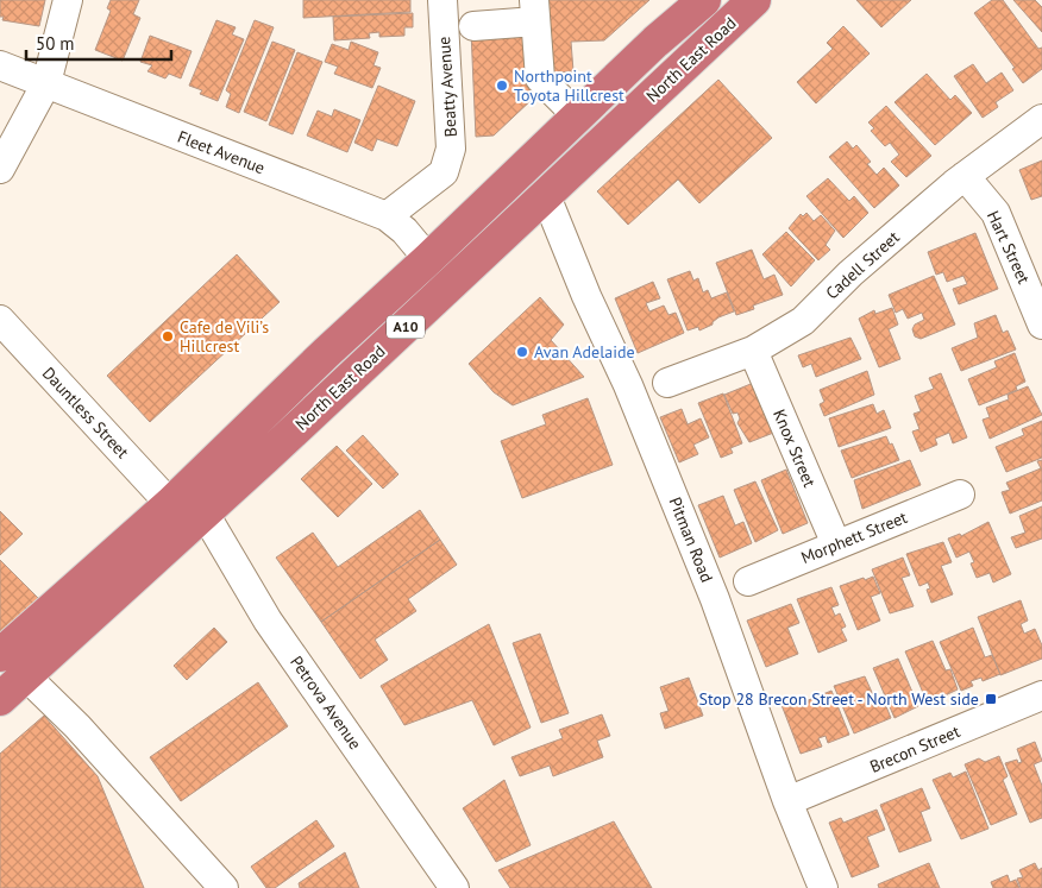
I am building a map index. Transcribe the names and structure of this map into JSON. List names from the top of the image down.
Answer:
{
  "streets": {
    "highway": ["North East Road", "A10"],
    "street": [
      "Beatty Avenue",
      "Fleet Avenue",
      "Hart Street",
      "Cadell Street",
      "Dauntless Street",
      "Knox Street",
      "Morphett Street",
      "Pitman Road",
      "Petrova Avenue",
      "Brecon Street"
    ]
  },
  "crossings": [
    ["North East Road", "Fleet Avenue"],
    ["North East Road", "Dauntless Street"],
    ["North East Road", "Pitman Road"],
    ["North East Road", "Petrova Avenue"],
    ["Beatty Avenue", "Fleet Avenue"],
    ["Hart Street", "Cadell Street"],
    ["Cadell Street", "Knox Street"],
    ["Knox Street", "Morphett Street"],
    ["Pitman Road", "Brecon Street"]
  ],
  "places": {
    "other": ["Northpoint Toyota Hillcrest", "Cafe de Vili’s Hillcrest", "Avan Adelaide"],
    "transit": ["Stop 28 Brecon Street - North West side"]
  },
  "scale_bar": "50 m"
}
